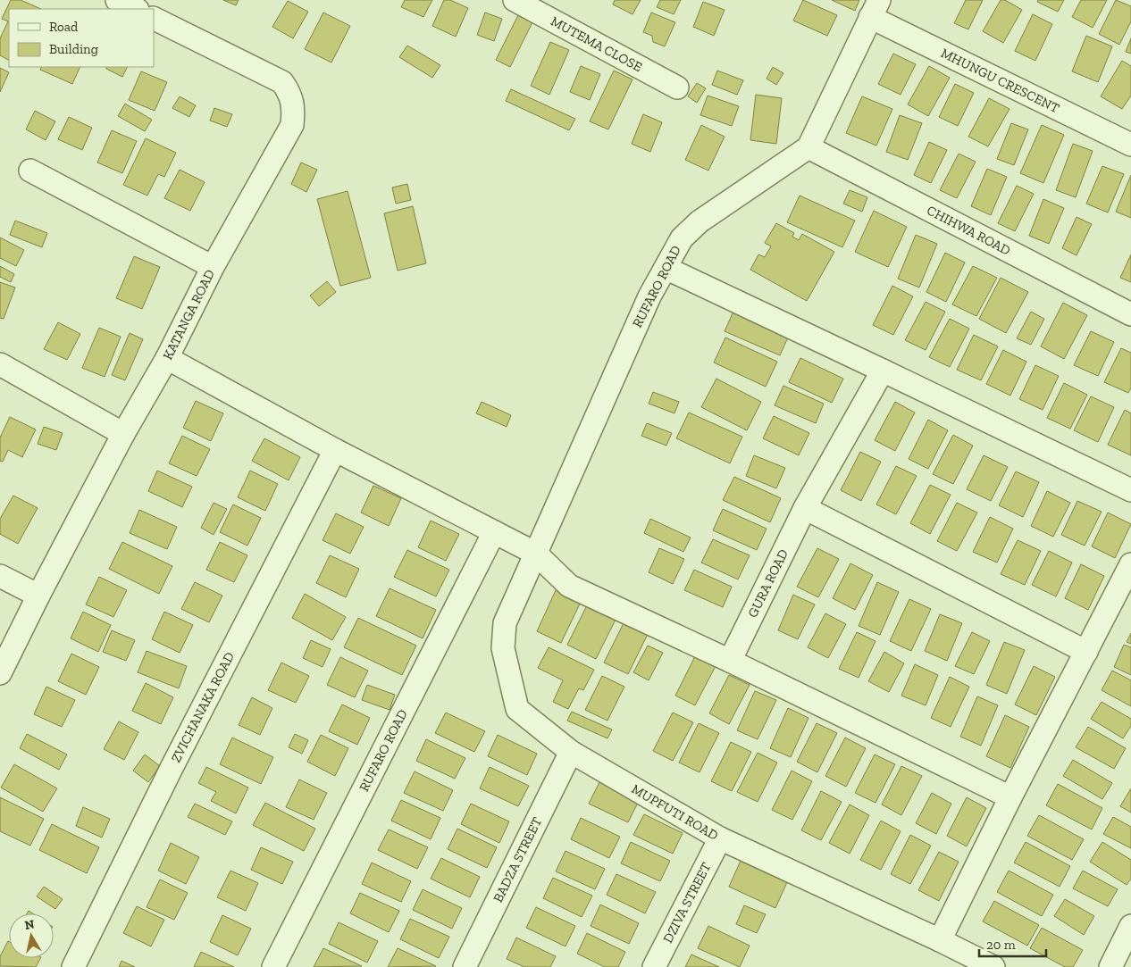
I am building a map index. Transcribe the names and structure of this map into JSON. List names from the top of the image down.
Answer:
{
  "streets": {
    "street": [
      "MUTEMA CLOSE",
      "MHUNGU CRESCENT",
      "CHIHWA ROAD",
      "RUFARO ROAD",
      "KATANGA ROAD",
      "GURA ROAD",
      "ZVICHANAKA ROAD",
      "MUPFUTI ROAD",
      "BADZA STREET",
      "DZIVA STREET"
    ]
  },
  "crossings": [
    ["CHIHWA ROAD", "RUFARO ROAD"],
    ["RUFARO ROAD", "MUPFUTI ROAD"],
    ["MUPFUTI ROAD", "BADZA STREET"],
    ["MUPFUTI ROAD", "DZIVA STREET"]
  ],
  "legend": ["Road", "Building"],
  "scale_bar": "20 m",
  "north": "top"
}
